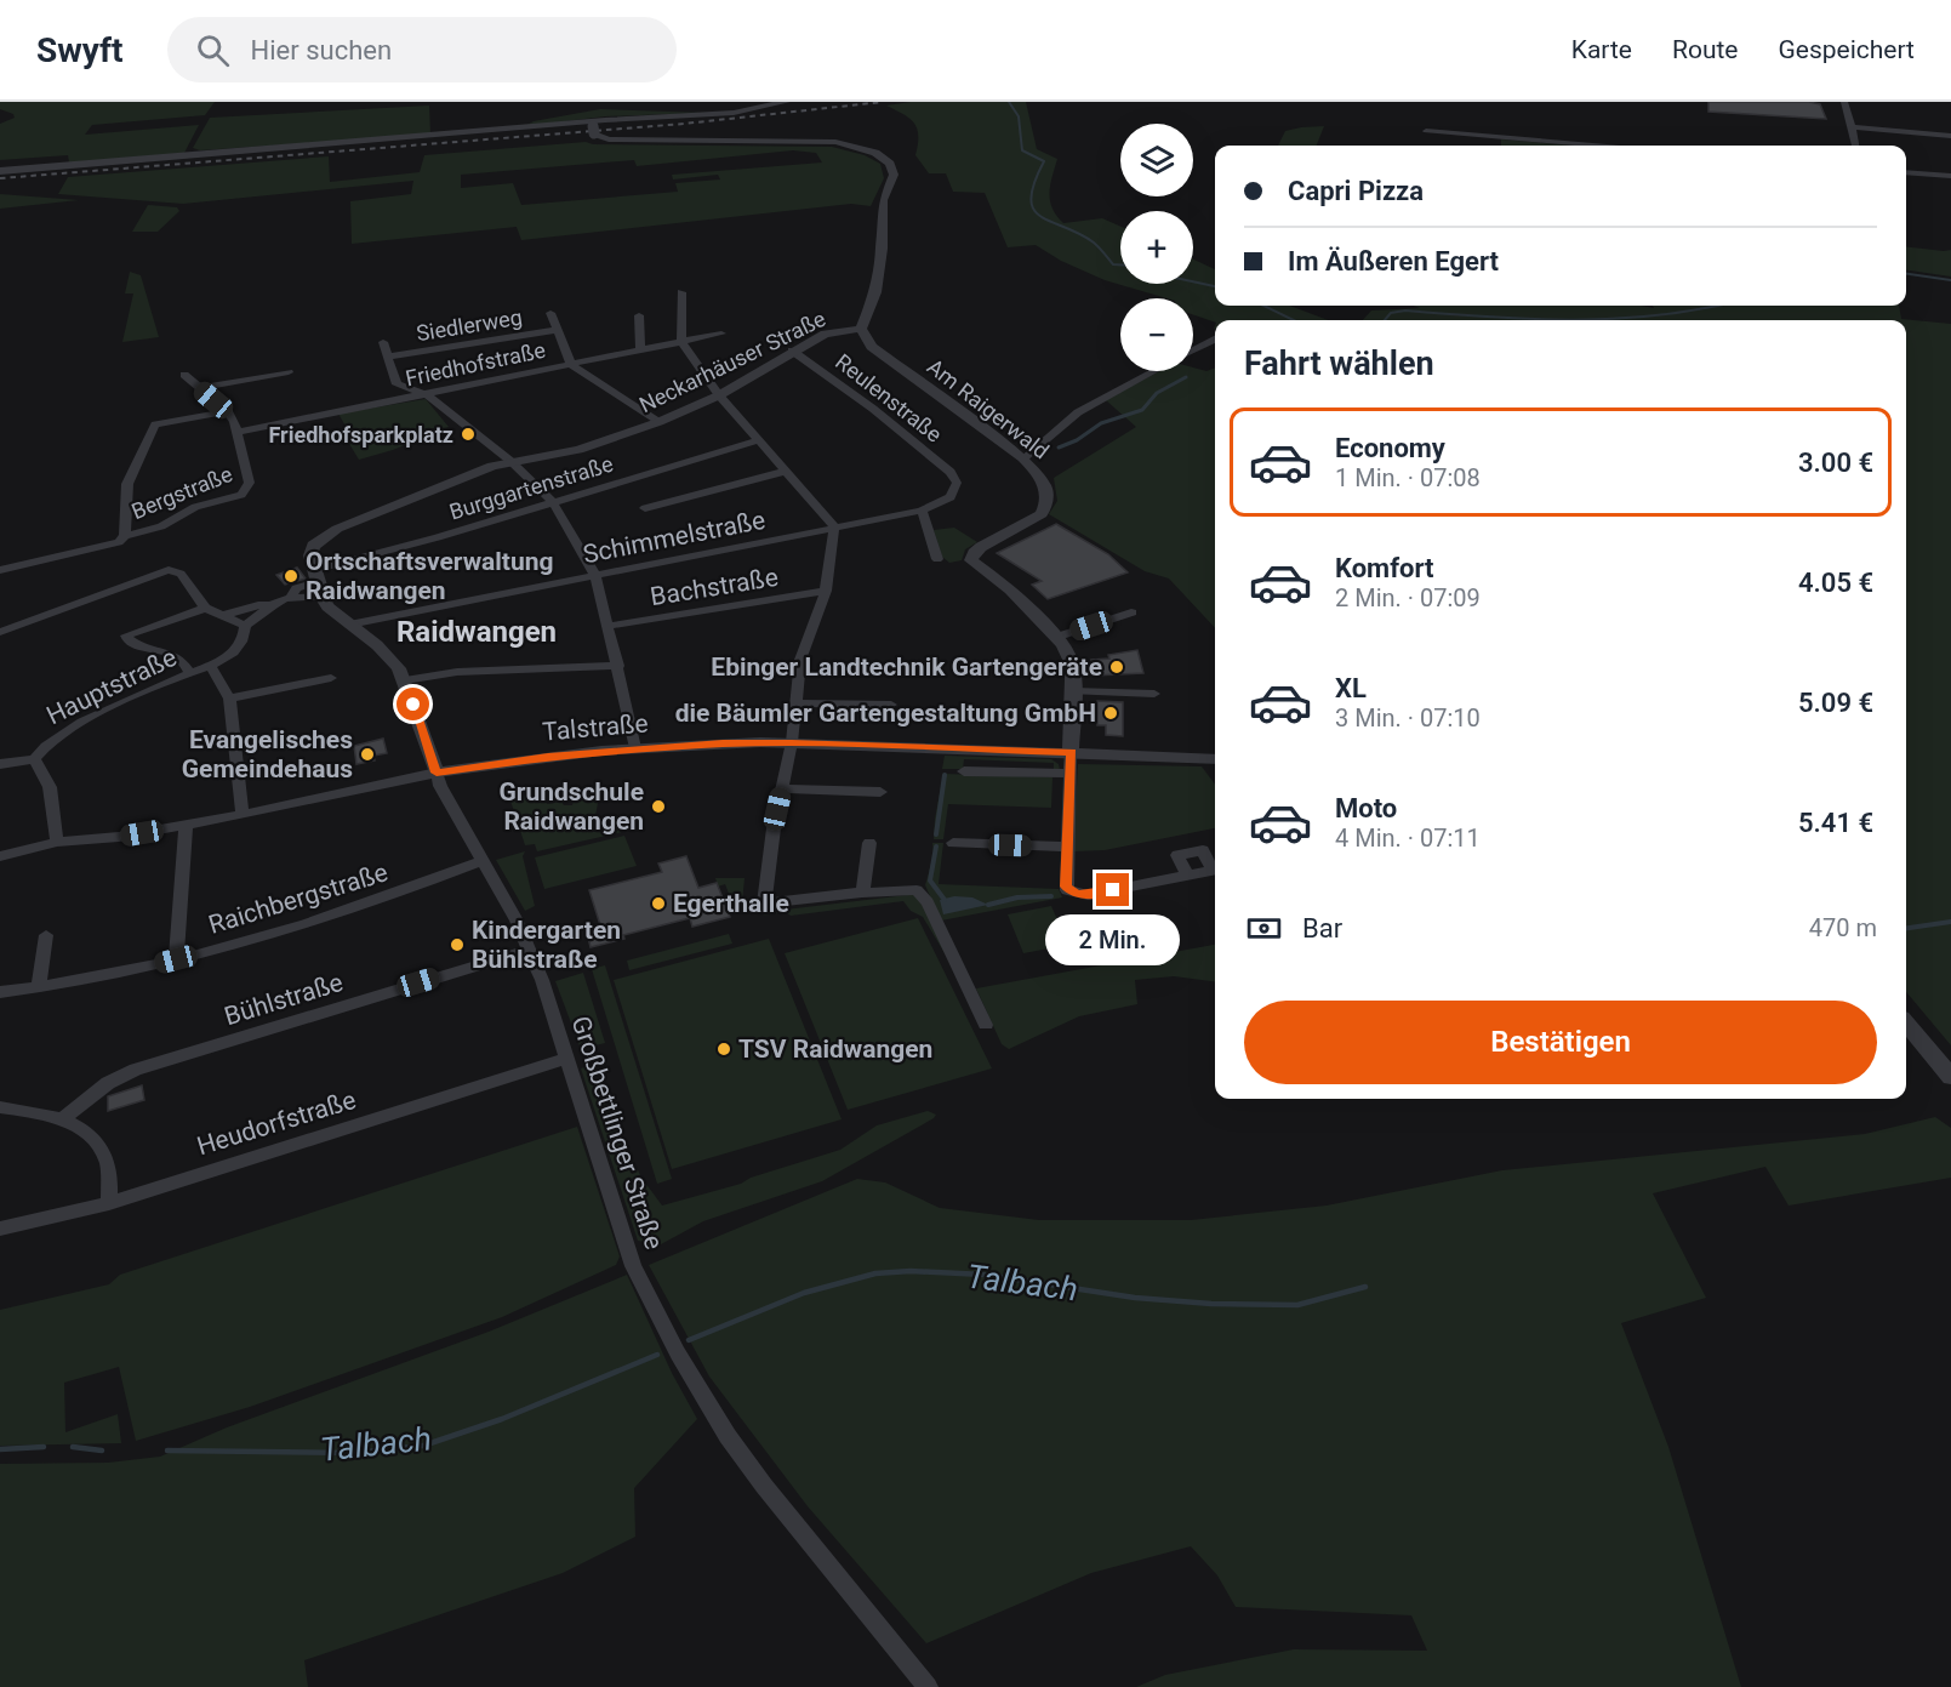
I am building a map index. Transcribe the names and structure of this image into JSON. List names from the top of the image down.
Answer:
{
  "streets": {
    "street": [
      "Siedlerweg",
      "Neckarhäuser Straße",
      "Friedhofstraße",
      "Reulenstraße",
      "Am Raigerwald",
      "Burggartenstraße",
      "Bergstraße",
      "Schimmelstraße",
      "Bachstraße",
      "Hauptstraße",
      "Talstraße",
      "Raichbergstraße",
      "Bühlstraße",
      "Heudorfstraße",
      "Großbettlinger Straße"
    ]
  },
  "crossings": [
    ["Neckarhäuser Straße", "Reulenstraße"],
    ["Neckarhäuser Straße", "Am Raigerwald"],
    ["Neckarhäuser Straße", "Burggartenstraße"],
    ["Neckarhäuser Straße", "Hauptstraße"],
    ["Neckarhäuser Straße", "Großbettlinger Straße"],
    ["Friedhofstraße", "Bergstraße"],
    ["Reulenstraße", "Schimmelstraße"],
    ["Am Raigerwald", "Talstraße"],
    ["Burggartenstraße", "Hauptstraße"],
    ["Burggartenstraße", "Großbettlinger Straße"],
    ["Schimmelstraße", "Großbettlinger Straße"],
    ["Hauptstraße", "Talstraße"],
    ["Hauptstraße", "Großbettlinger Straße"],
    ["Talstraße", "Großbettlinger Straße"],
    ["Raichbergstraße", "Großbettlinger Straße"],
    ["Bühlstraße", "Großbettlinger Straße"],
    ["Heudorfstraße", "Großbettlinger Straße"]
  ],
  "districts": ["Raidwangen"],
  "water": ["Talbach"],
  "places": [
    "Friedhofsparkplatz",
    "Ortschaftsverwaltung Raidwangen",
    "Ebinger Landtechnik Gartengeräte",
    "die Bäumler Gartengestaltung GmbH",
    "Evangelisches Gemeindehaus",
    "Grundschule Raidwangen",
    "Egerthalle",
    "Kindergarten Bühlstraße",
    "TSV Raidwangen"
  ],
  "page": {
    "header": "Swyft",
    "search": "Hier suchen",
    "nav": ["Karte", "Route", "Gespeichert"],
    "map_buttons": ["+", "−"],
    "banner": ["Capri Pizza", "Im Äußeren Egert"],
    "heading": "Fahrt wählen",
    "list": [
      {
        "name": "Economy",
        "note": "1 Min. · 07:08",
        "value": "3.00 €"
      },
      {
        "name": "Komfort",
        "note": "2 Min. · 07:09",
        "value": "4.05 €"
      },
      {
        "name": "XL",
        "note": "3 Min. · 07:10",
        "value": "5.09 €"
      },
      {
        "name": "Moto",
        "note": "4 Min. · 07:11",
        "value": "5.41 €"
      }
    ],
    "pay": ["Bar", "470 m"],
    "bubble": "2 Min.",
    "buttons": "Bestätigen"
  }
}
